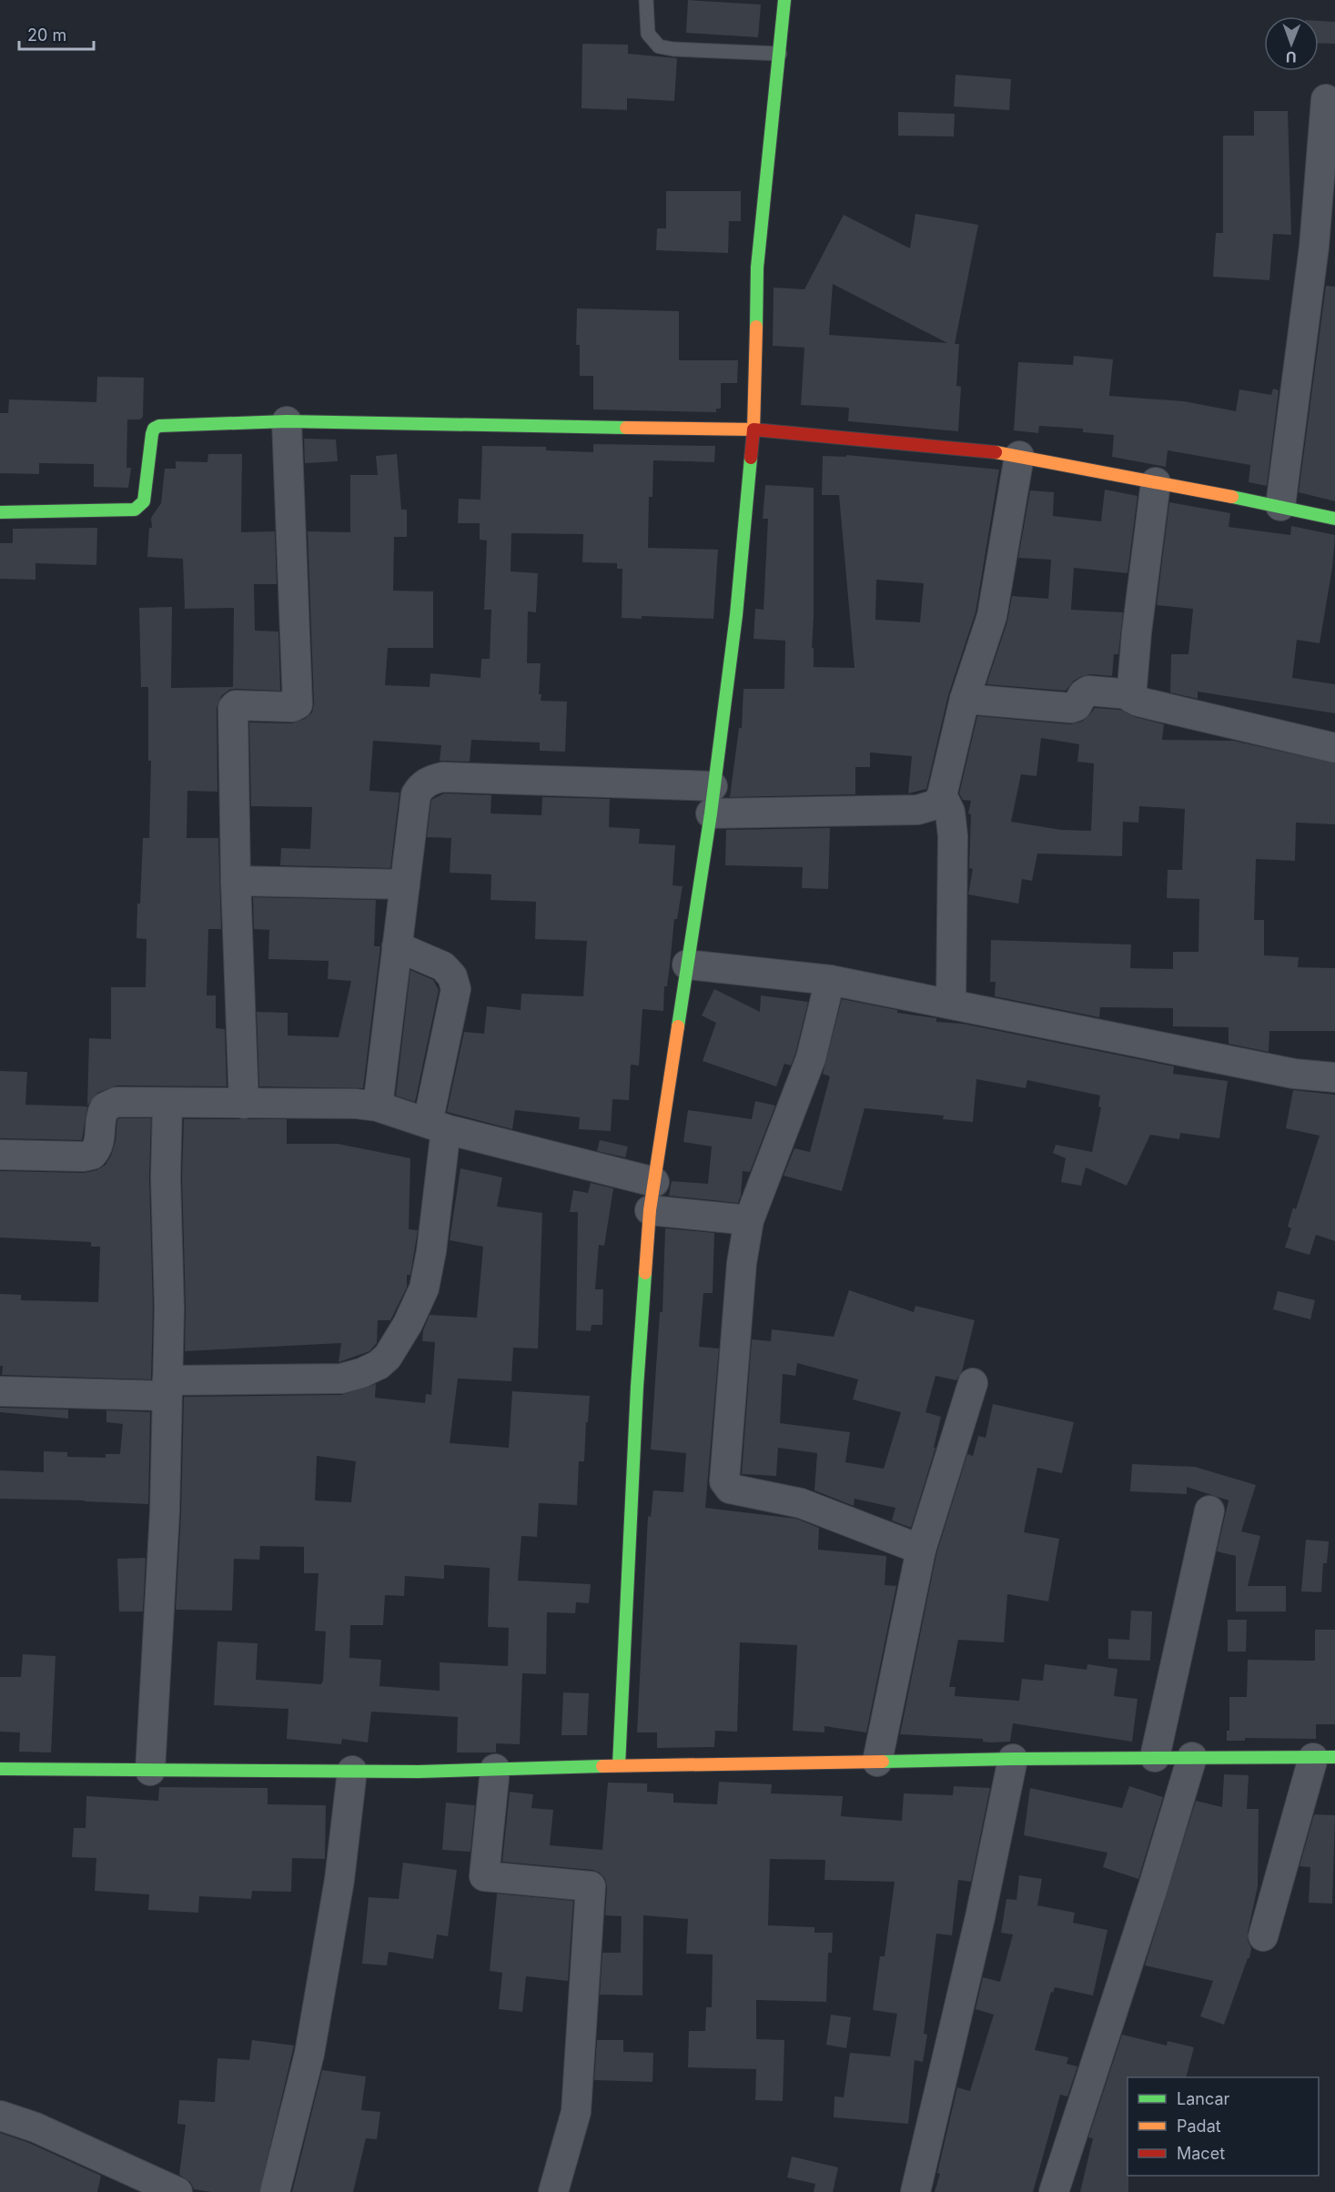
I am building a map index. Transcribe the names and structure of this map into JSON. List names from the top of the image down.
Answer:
{
  "legend": ["Lancar", "Padat", "Macet"],
  "scale_bar": "20 m",
  "north": "bottom"
}
